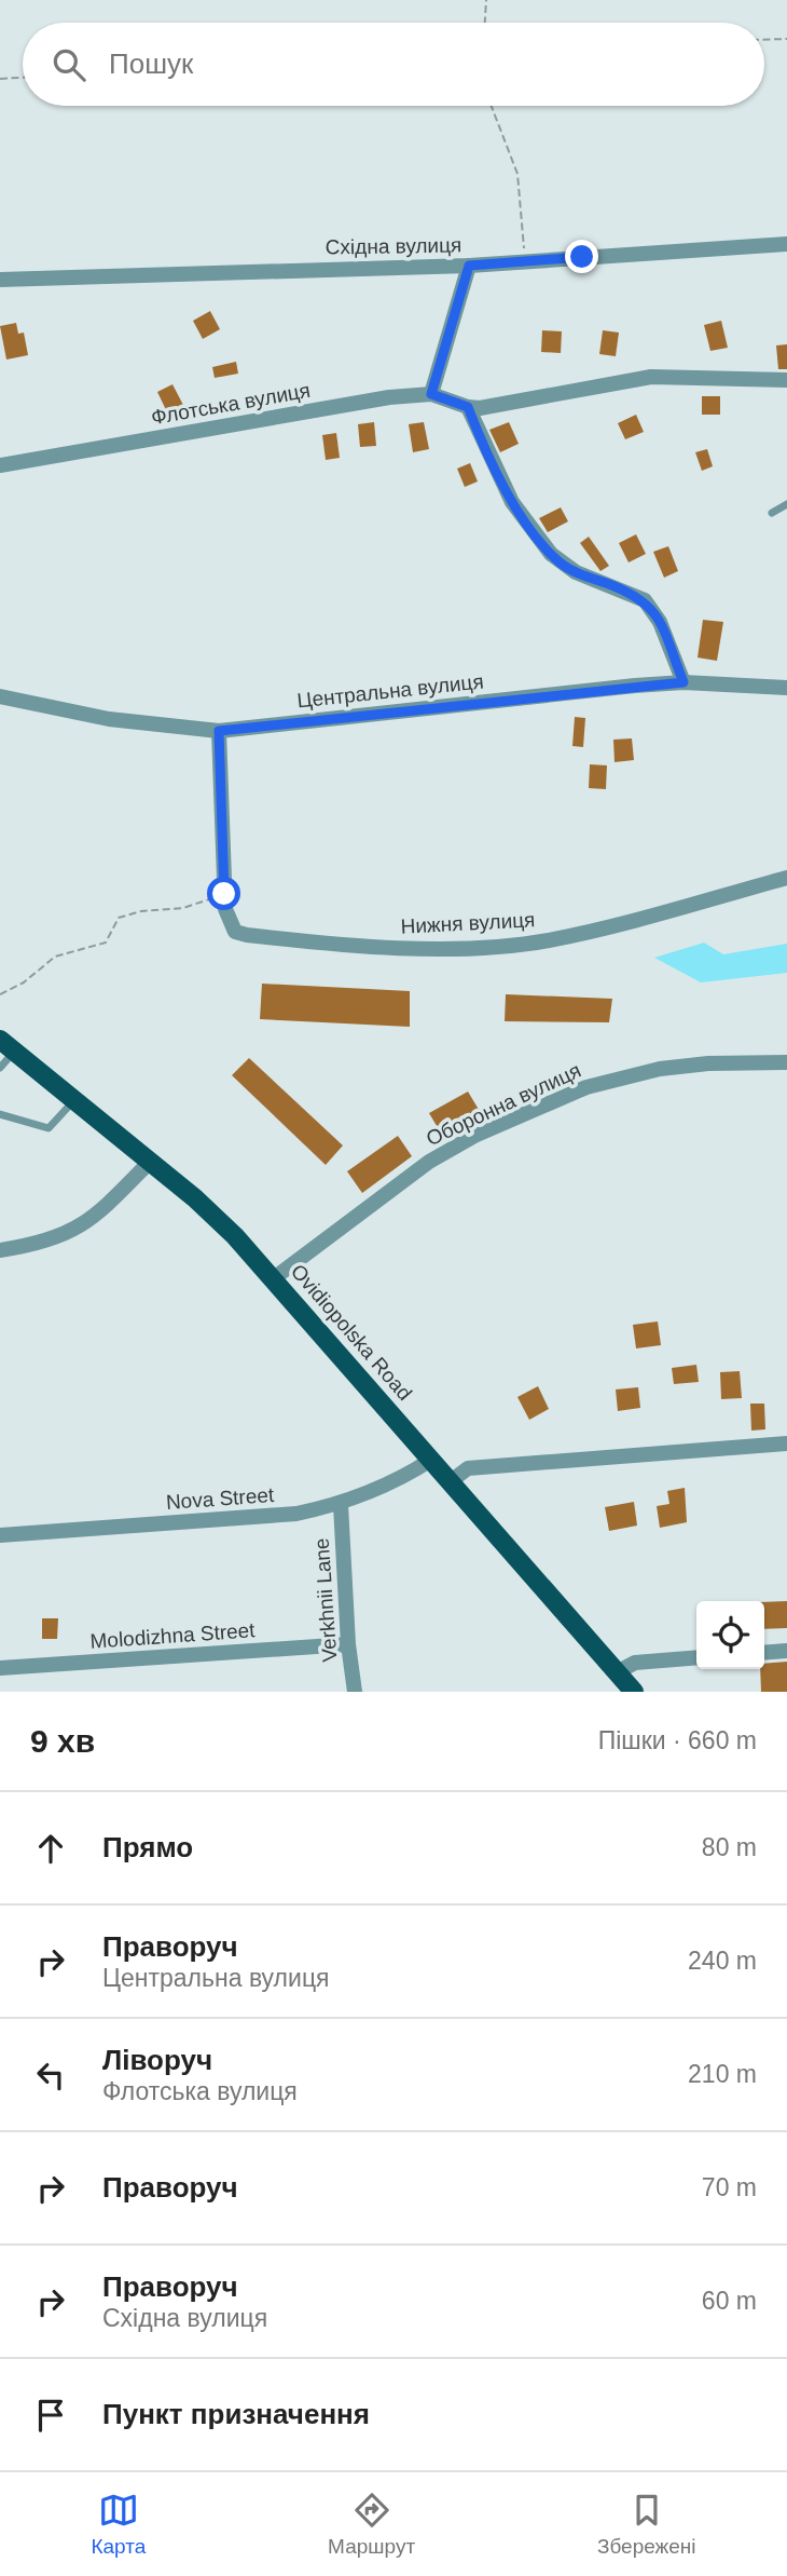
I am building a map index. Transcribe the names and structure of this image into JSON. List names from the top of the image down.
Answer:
{
  "streets": {
    "main road": ["Ovidiopolska Road"],
    "street": [
      "Східна вулиця",
      "Флотська вулиця",
      "Центральна вулиця",
      "Нижня вулиця",
      "Оборонна вулиця",
      "Nova Street",
      "Verkhnii Lane",
      "Molodizhna Street"
    ]
  },
  "crossings": [
    ["Оборонна вулиця", "Ovidiopolska Road"],
    ["Ovidiopolska Road", "Nova Street"],
    ["Nova Street", "Verkhnii Lane"],
    ["Verkhnii Lane", "Molodizhna Street"]
  ],
  "page": {
    "search": "Пошук",
    "heading": ["9 хв", "Пішки · 660 m"],
    "list": [
      ["Прямо", "80 m"],
      ["Праворуч", "Центральна вулиця", "240 m"],
      ["Ліворуч", "Флотська вулиця", "210 m"],
      ["Праворуч", "70 m"],
      ["Праворуч", "Східна вулиця", "60 m"],
      "Пункт призначення"
    ],
    "nav": ["Карта", "Маршрут", "Збережені"]
  }
}
